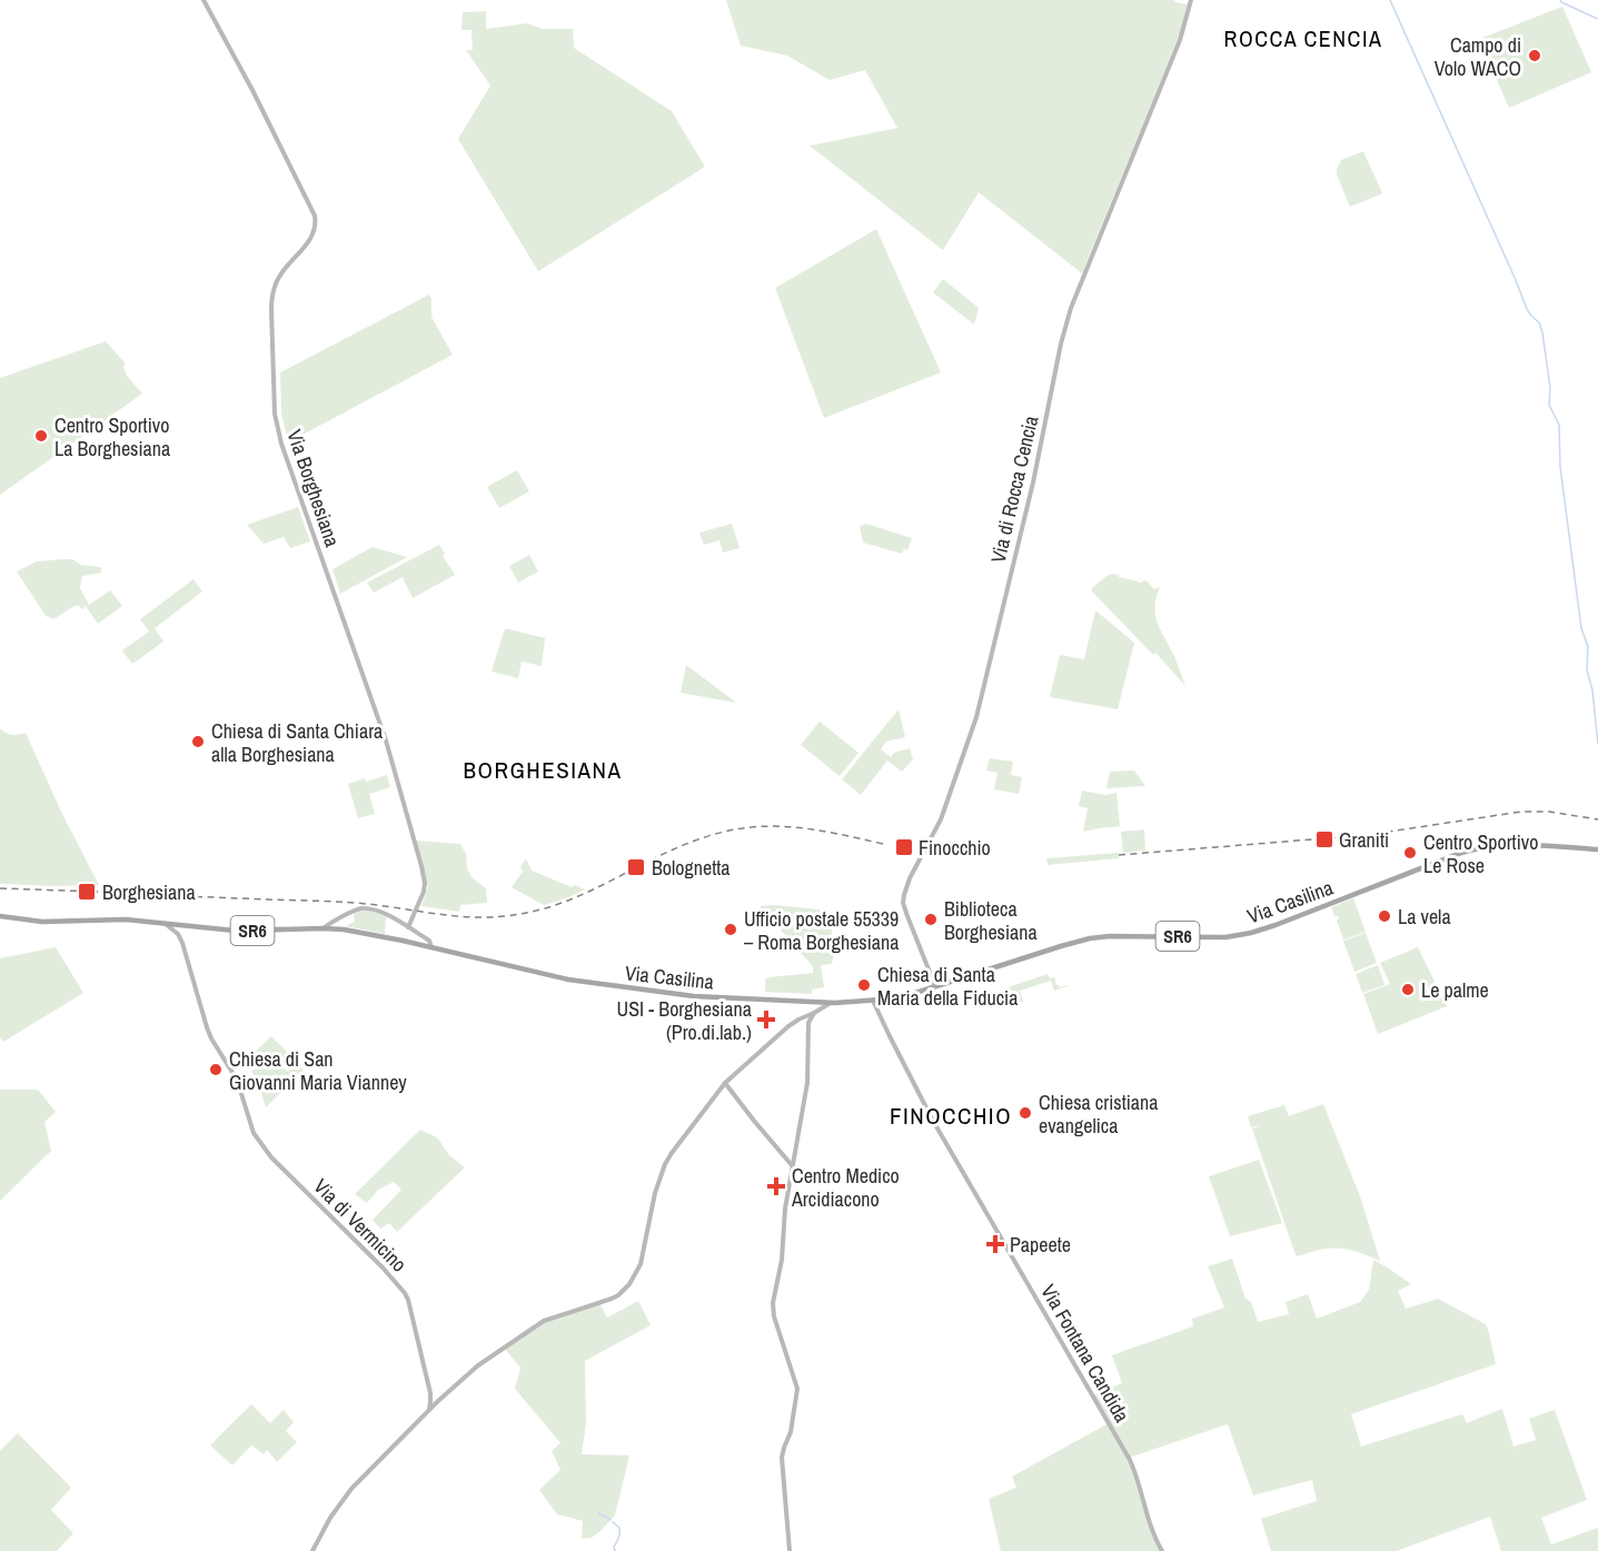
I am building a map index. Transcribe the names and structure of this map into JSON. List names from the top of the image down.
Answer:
{
  "streets": {
    "main road": [
      "Via Borghesiana",
      "Via di Rocca Cencia",
      "Via Casilina",
      "SR6",
      "Via di Vermicino",
      "Via Fontana Candida"
    ]
  },
  "crossings": [
    ["Via di Rocca Cencia", "Via Casilina"],
    ["Via Casilina", "Via di Vermicino"],
    ["Via Casilina", "Via Fontana Candida"]
  ],
  "districts": ["ROCCA CENCIA", "BORGHESIANA", "FINOCCHIO"],
  "places": {
    "other": [
      "Campo di Volo WACO",
      "Centro Sportivo La Borghesiana",
      "Chiesa di Santa Chiara alla Borghesiana",
      "Centro Sportivo Le Rose",
      "La vela",
      "Biblioteca Borghesiana",
      "Ufficio postale 55339 – Roma Borghesiana",
      "Chiesa di Santa Maria della Fiducia",
      "Le palme",
      "Chiesa di San Giovanni Maria Vianney",
      "Chiesa cristiana evangelica"
    ],
    "transit": [
      "Graniti",
      "Finocchio",
      "Bolognetta",
      "Borghesiana"
    ],
    "health": ["USI - Borghesiana (Pro.di.lab.)", "Centro Medico Arcidiacono", "Papeete"]
  }
}
